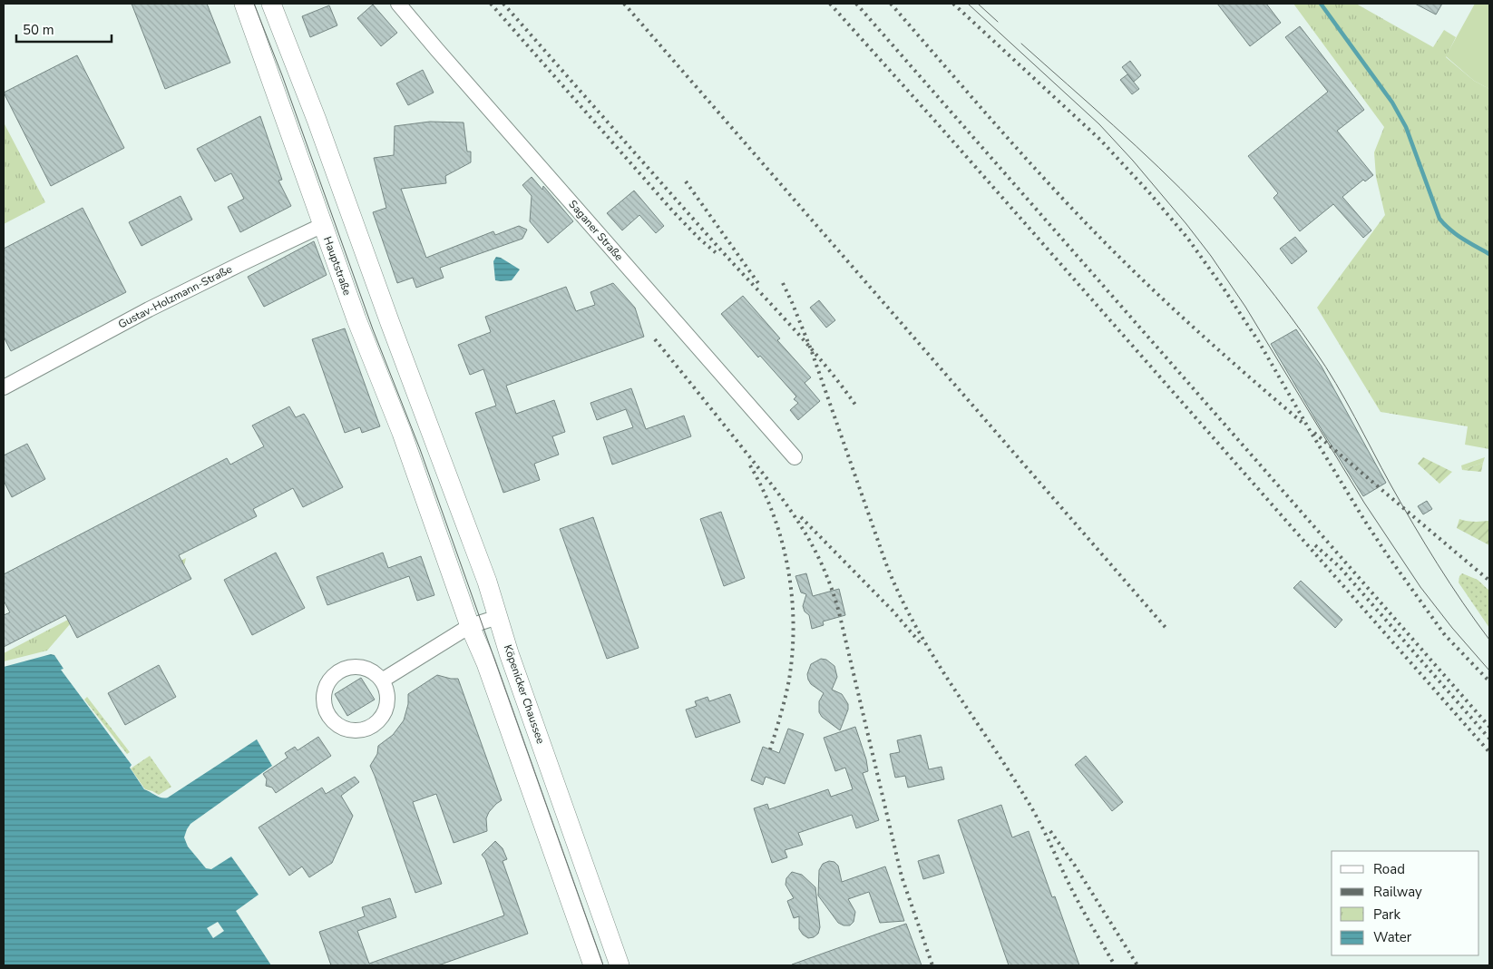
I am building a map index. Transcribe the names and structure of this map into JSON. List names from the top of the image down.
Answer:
{
  "streets": {
    "main road": ["Hauptstraße", "Gustav-Holzmann-Straße", "Köpenicker Chaussee"],
    "street": ["Saganer Straße"]
  },
  "crossings": [
    ["Hauptstraße", "Gustav-Holzmann-Straße"],
    ["Gustav-Holzmann-Straße", "Köpenicker Chaussee"]
  ],
  "legend": [
    "Road",
    "Railway",
    "Park",
    "Water"
  ],
  "scale_bar": "50 m"
}
